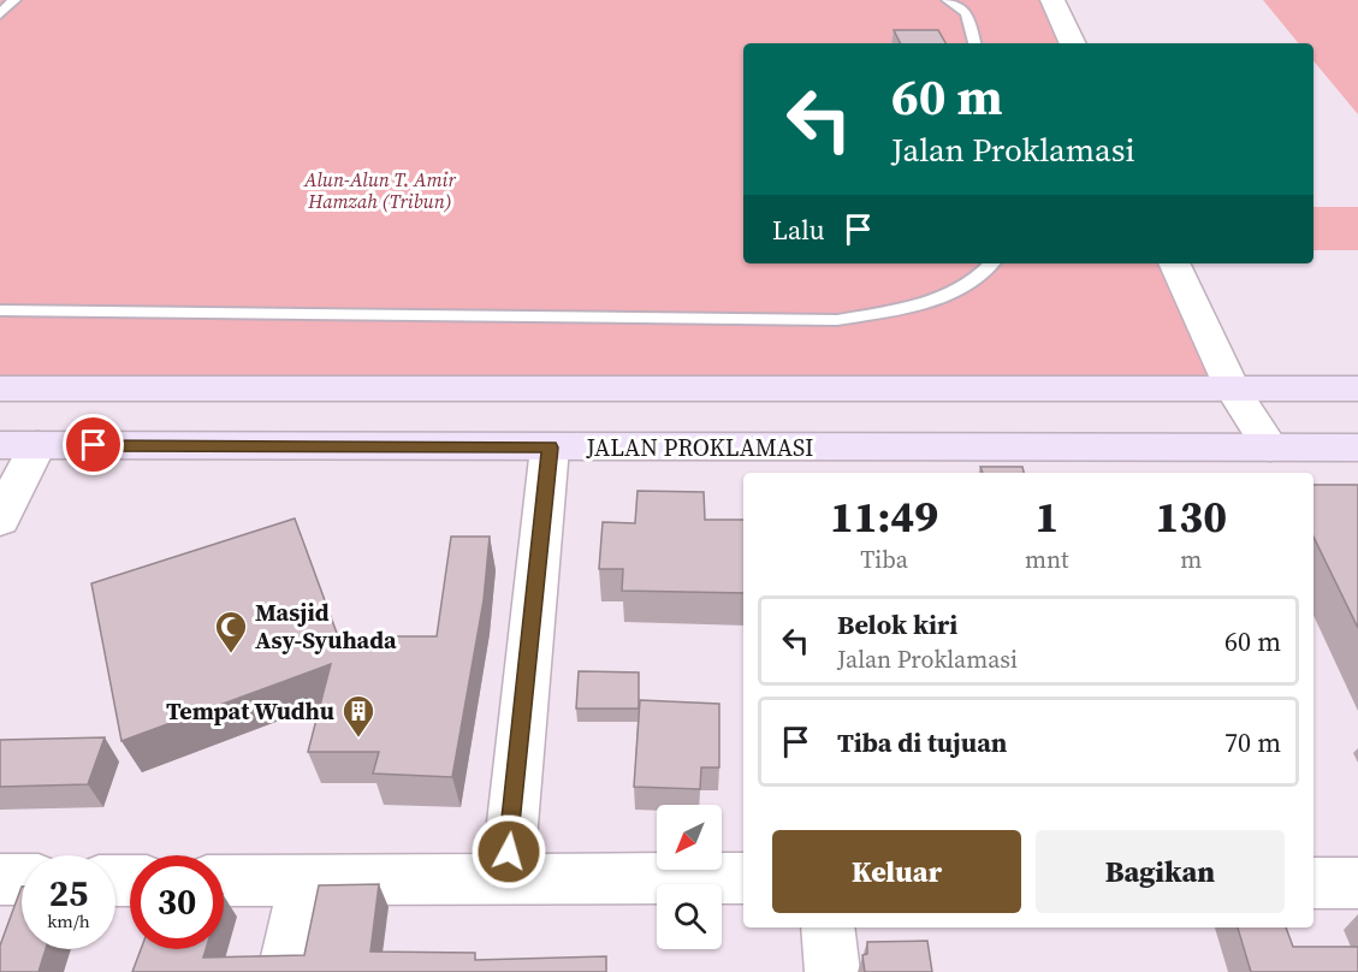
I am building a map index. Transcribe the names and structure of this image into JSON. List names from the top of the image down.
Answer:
{
  "streets": {
    "street": ["JALAN PROKLAMASI"]
  },
  "parks": ["Alun-Alun T. Amir Hamzah (Tribun)"],
  "places": {
    "mosque": ["Masjid Asy-Syuhada"],
    "building": ["Tempat Wudhu"]
  },
  "north": "bottom left",
  "page": {
    "turn": ["60 m", "Jalan Proklamasi"],
    "then": "Lalu",
    "eta": [
      "11:49",
      "Tiba",
      "1",
      "mnt",
      "130",
      "m"
    ],
    "list": [
      {
        "name": "Belok kiri",
        "note": "Jalan Proklamasi",
        "value": "60 m"
      },
      {
        "name": "Tiba di tujuan",
        "value": "70 m"
      }
    ],
    "buttons": ["Keluar", "Bagikan"],
    "speed": "25 km/h",
    "limit": "30"
  }
}
